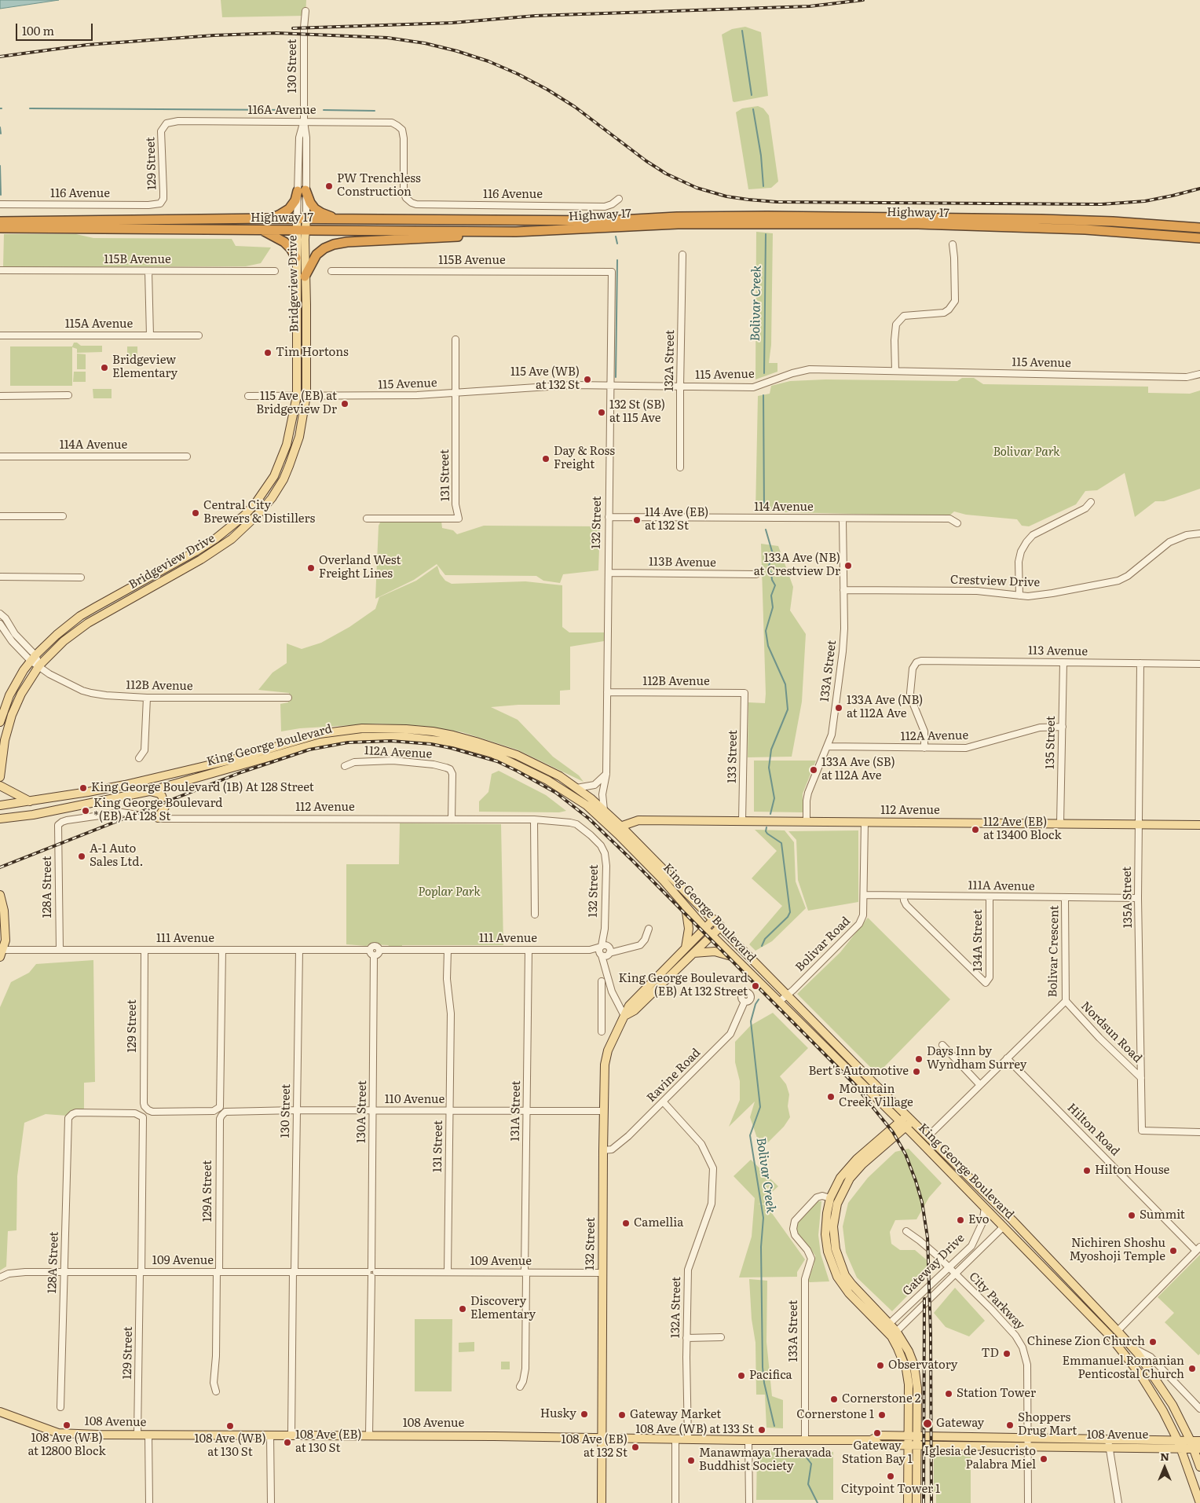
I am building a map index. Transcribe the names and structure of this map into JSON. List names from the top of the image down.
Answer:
{
  "streets": {
    "highway": ["Highway 17"],
    "main road": [
      "Bridgeview Drive",
      "132 Street",
      "King George Boulevard",
      "112 Avenue",
      "108 Avenue"
    ],
    "street": [
      "130 Street",
      "116A Avenue",
      "129 Street",
      "116 Avenue",
      "115B Avenue",
      "115A Avenue",
      "132A Street",
      "115 Avenue",
      "114A Avenue",
      "131 Street",
      "114 Avenue",
      "113B Avenue",
      "Crestview Drive",
      "113 Avenue",
      "133A Street",
      "112B Avenue",
      "112A Avenue",
      "135 Street",
      "133 Street",
      "111A Avenue",
      "128A Street",
      "135A Street",
      "111 Avenue",
      "134A Street",
      "Bolivar Road",
      "Bolivar Crescent",
      "Nordsun Road",
      "Ravine Road",
      "110 Avenue",
      "131A Street",
      "130A Street",
      "Hilton Road",
      "129A Street",
      "109 Avenue",
      "Gateway Drive",
      "City Parkway"
    ]
  },
  "crossings": [
    ["130 Street", "116A Avenue"],
    ["130 Street", "Highway 17"],
    ["130 Street", "Bridgeview Drive"],
    ["130 Street", "111 Avenue"],
    ["130 Street", "110 Avenue"],
    ["130 Street", "109 Avenue"],
    ["130 Street", "108 Avenue"],
    ["116A Avenue", "129 Street"],
    ["116A Avenue", "116 Avenue"],
    ["129 Street", "116 Avenue"],
    ["129 Street", "128A Street"],
    ["129 Street", "111 Avenue"],
    ["129 Street", "109 Avenue"],
    ["129 Street", "108 Avenue"],
    ["Highway 17", "Bridgeview Drive"],
    ["115B Avenue", "132 Street"],
    ["Bridgeview Drive", "115 Avenue"],
    ["Bridgeview Drive", "112B Avenue"],
    ["132A Street", "115 Avenue"],
    ["132A Street", "Ravine Road"],
    ["132A Street", "108 Avenue"],
    ["115 Avenue", "131 Street"],
    ["115 Avenue", "132 Street"],
    ["131 Street", "111 Avenue"],
    ["131 Street", "110 Avenue"],
    ["131 Street", "109 Avenue"],
    ["114 Avenue", "132 Street"],
    ["114 Avenue", "133A Street"],
    ["132 Street", "113B Avenue"],
    ["132 Street", "112B Avenue"],
    ["132 Street", "King George Boulevard"],
    ["132 Street", "112 Avenue"],
    ["132 Street", "111 Avenue"],
    ["132 Street", "Ravine Road"],
    ["132 Street", "110 Avenue"],
    ["132 Street", "109 Avenue"],
    ["132 Street", "108 Avenue"],
    ["Crestview Drive", "133A Street"],
    ["113 Avenue", "112A Avenue"],
    ["113 Avenue", "135 Street"],
    ["113 Avenue", "135A Street"],
    ["133A Street", "112A Avenue"],
    ["133A Street", "112 Avenue"],
    ["133A Street", "108 Avenue"],
    ["112B Avenue", "133 Street"],
    ["112A Avenue", "135 Street"],
    ["112A Avenue", "112 Avenue"],
    ["135 Street", "112 Avenue"],
    ["King George Boulevard", "112 Avenue"],
    ["King George Boulevard", "Bolivar Road"],
    ["King George Boulevard", "Bolivar Crescent"],
    ["King George Boulevard", "Gateway Drive"],
    ["King George Boulevard", "108 Avenue"],
    ["133 Street", "112 Avenue"],
    ["112 Avenue", "128A Street"],
    ["112 Avenue", "135A Street"],
    ["112 Avenue", "Bolivar Road"],
    ["111A Avenue", "135A Street"],
    ["111A Avenue", "134A Street"],
    ["111A Avenue", "Bolivar Road"],
    ["111A Avenue", "Bolivar Crescent"],
    ["128A Street", "111 Avenue"],
    ["128A Street", "109 Avenue"],
    ["135A Street", "Nordsun Road"],
    ["111 Avenue", "131A Street"],
    ["111 Avenue", "130A Street"],
    ["Bolivar Crescent", "Nordsun Road"],
    ["Bolivar Crescent", "Hilton Road"],
    ["110 Avenue", "131A Street"],
    ["110 Avenue", "130A Street"],
    ["110 Avenue", "129A Street"],
    ["131A Street", "109 Avenue"],
    ["130A Street", "109 Avenue"],
    ["130A Street", "108 Avenue"],
    ["129A Street", "109 Avenue"],
    ["Gateway Drive", "City Parkway"],
    ["City Parkway", "108 Avenue"]
  ],
  "water": ["Bolivar Creek"],
  "parks": ["Bolivar Park", "Poplar Park"],
  "places": [
    "PW Trenchless Construction",
    "Tim Hortons",
    "Bridgeview Elementary",
    "115 Ave (WB) at 132 St",
    "115 Ave (EB) at Bridgeview Dr",
    "132 St (SB) at 115 Ave",
    "Day & Ross Freight",
    "Central City Brewers & Distillers",
    "114 Ave (EB) at 132 St",
    "133A Ave (NB) at Crestview Dr",
    "Overland West Freight Lines",
    "133A Ave (NB) at 112A Ave",
    "133A Ave (SB) at 112A Ave",
    "King George Boulevard (1B) At 128 Street",
    "King George Boulevard *(EB) At 128 St",
    "112 Ave (EB) at 13400 Block",
    "A-1 Auto Sales Ltd.",
    "King George Boulevard (EB) At 132 Street",
    "Days Inn by Wyndham Surrey",
    "Bert's Automotive",
    "Mountain Creek Village",
    "Hilton House",
    "Summit",
    "Evo",
    "Camellia",
    "Nichiren Shoshu Myoshoji Temple",
    "Discovery Elementary",
    "Chinese Zion Church",
    "TD",
    "Observatory",
    "Emmanuel Romanian Penticostal Church",
    "Pacifica",
    "Station Tower",
    "Cornerstone 2",
    "Husky",
    "Gateway Market",
    "Cornerstone 1",
    "Gateway",
    "108 Ave (WB) at 12800 Block",
    "Shoppers Drug Mart",
    "108 Ave (WB) at 130 St",
    "108 Ave (WB) at 133 St",
    "Gateway Station Bay 1",
    "108 Ave (EB) at 130 St",
    "108 Ave (EB) at 132 St",
    "Iglesia de Jesucristo Palabra Miel",
    "Manawmaya Theravada Buddhist Society",
    "Citypoint Tower 1"
  ],
  "scale_bar": "100 m",
  "north": "top"
}
